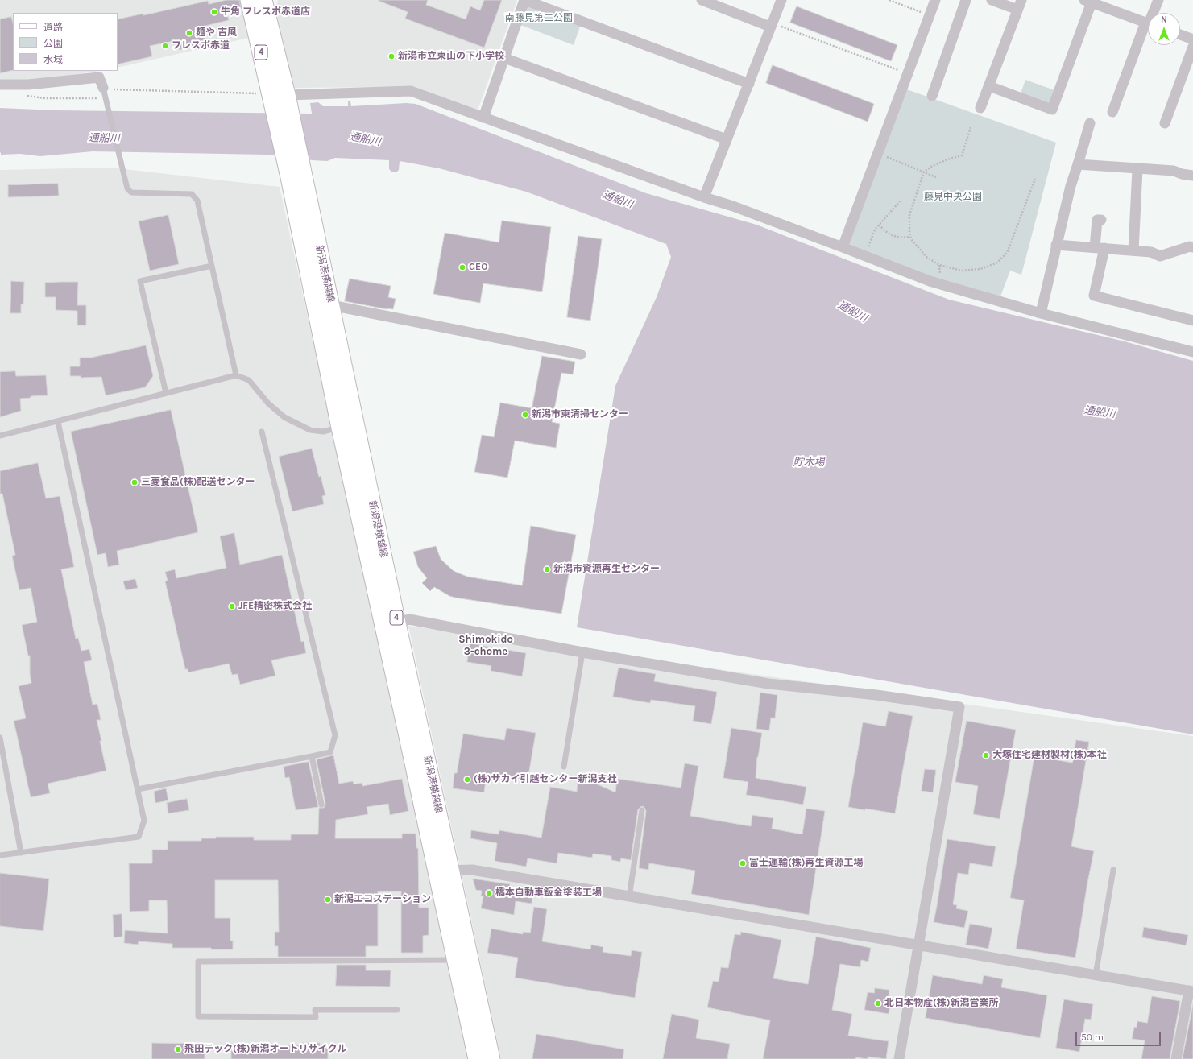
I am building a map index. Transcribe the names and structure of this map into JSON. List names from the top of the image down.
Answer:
{
  "streets": {
    "main road": ["4", "新潟港横越線"]
  },
  "districts": ["Shimokido 3-chome"],
  "water": ["通船川", "貯木場"],
  "parks": ["南藤見第二公園", "藤見中央公園"],
  "places": [
    "牛角 フレスポ赤道店",
    "麺や 吉風",
    "フレスポ赤道",
    "新潟市立東山の下小学校",
    "GEO",
    "新潟市東清掃センター",
    "三菱食品(株)配送センター",
    "新潟市資源再生センター",
    "JFE精密株式会社",
    "大塚住宅建材製材(株)本社",
    "(株)サカイ引越センター新潟支社",
    "富士運輸(株)再生資源工場",
    "橋本自動車鈑金塗装工場",
    "新潟エコステーション",
    "北日本物産(株)新潟営業所",
    "飛田テック(株)新潟オートリサイクル"
  ],
  "legend": ["道路", "公園", "水域"],
  "scale_bar": "50 m",
  "north": "top"
}
